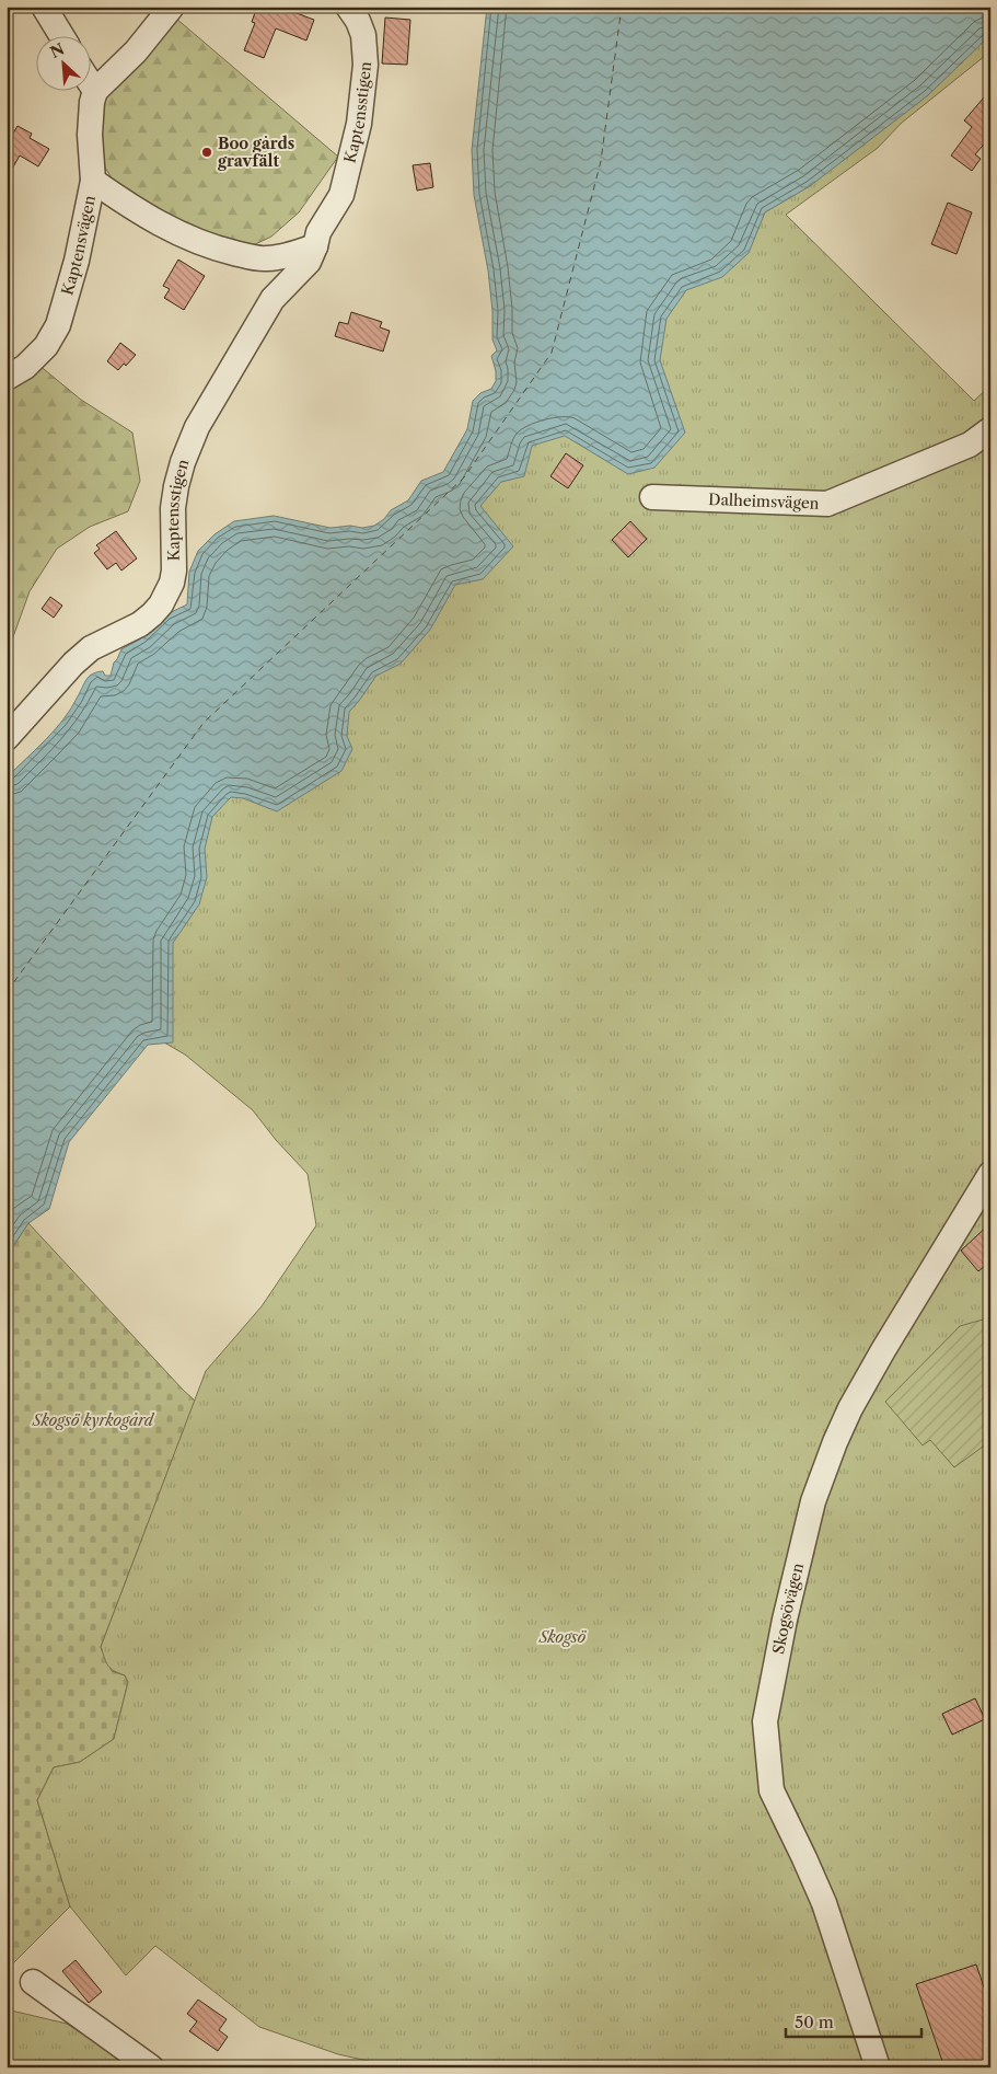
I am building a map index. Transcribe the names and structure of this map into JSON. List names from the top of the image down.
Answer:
{
  "streets": {
    "street": [
      "Kaptensstigen",
      "Kaptensvägen",
      "Dalheimsvägen",
      "Skogsövägen"
    ]
  },
  "parks": ["Skogsö kyrkogård", "Skogsö"],
  "places": ["Boo gårds gravfält"],
  "scale_bar": "50 m",
  "north": "top left"
}
